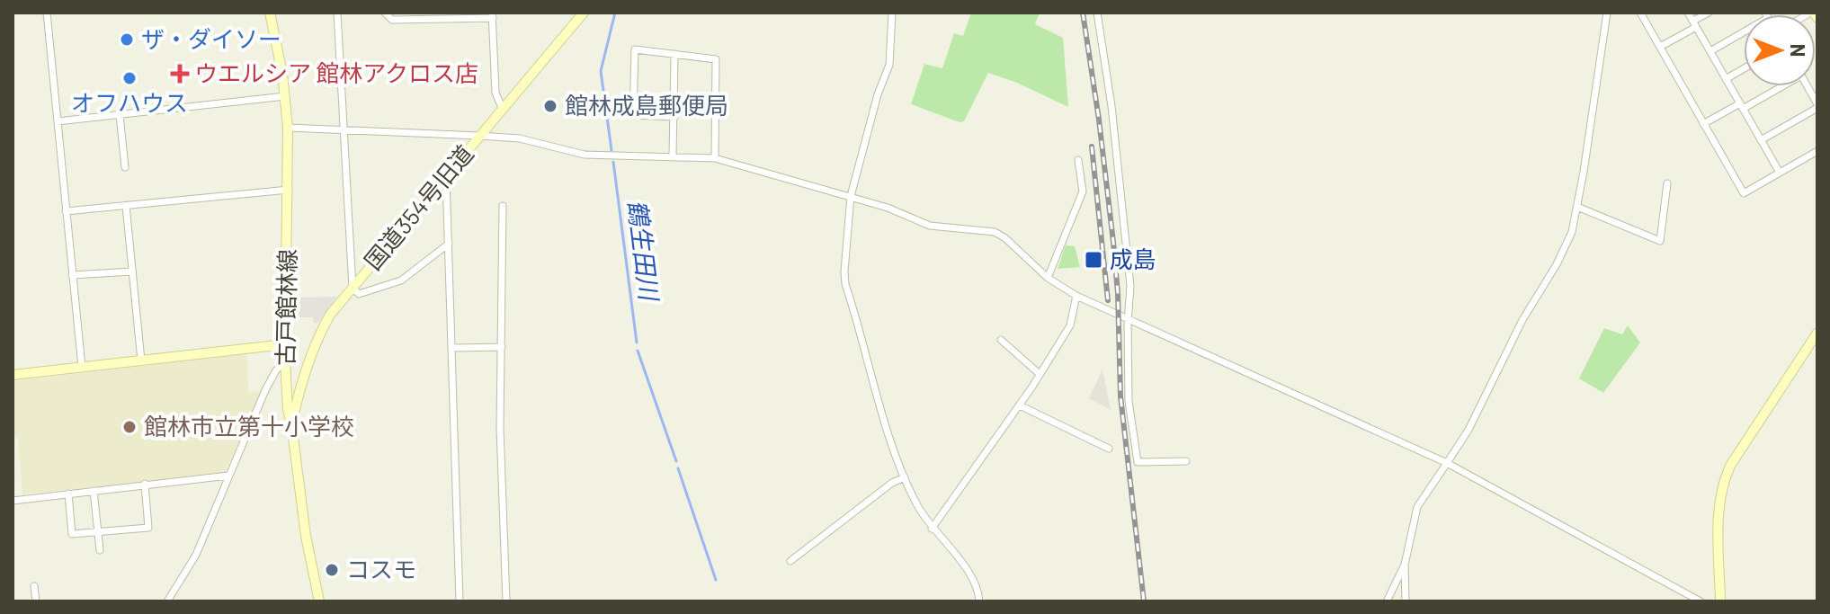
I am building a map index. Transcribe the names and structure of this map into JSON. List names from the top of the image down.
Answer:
{
  "streets": {
    "street": ["国道354号旧道", "古戸館林線"]
  },
  "crossings": [
    ["国道354号旧道", "古戸館林線"]
  ],
  "water": ["鶴生田川"],
  "places": {
    "other": [
      "ザ・ダイソー",
      "オフハウス",
      "館林成島郵便局",
      "館林市立第十小学校",
      "コスモ"
    ],
    "health": ["ウエルシア 館林アクロス店"],
    "transit": ["成島"]
  },
  "north": "right"
}
